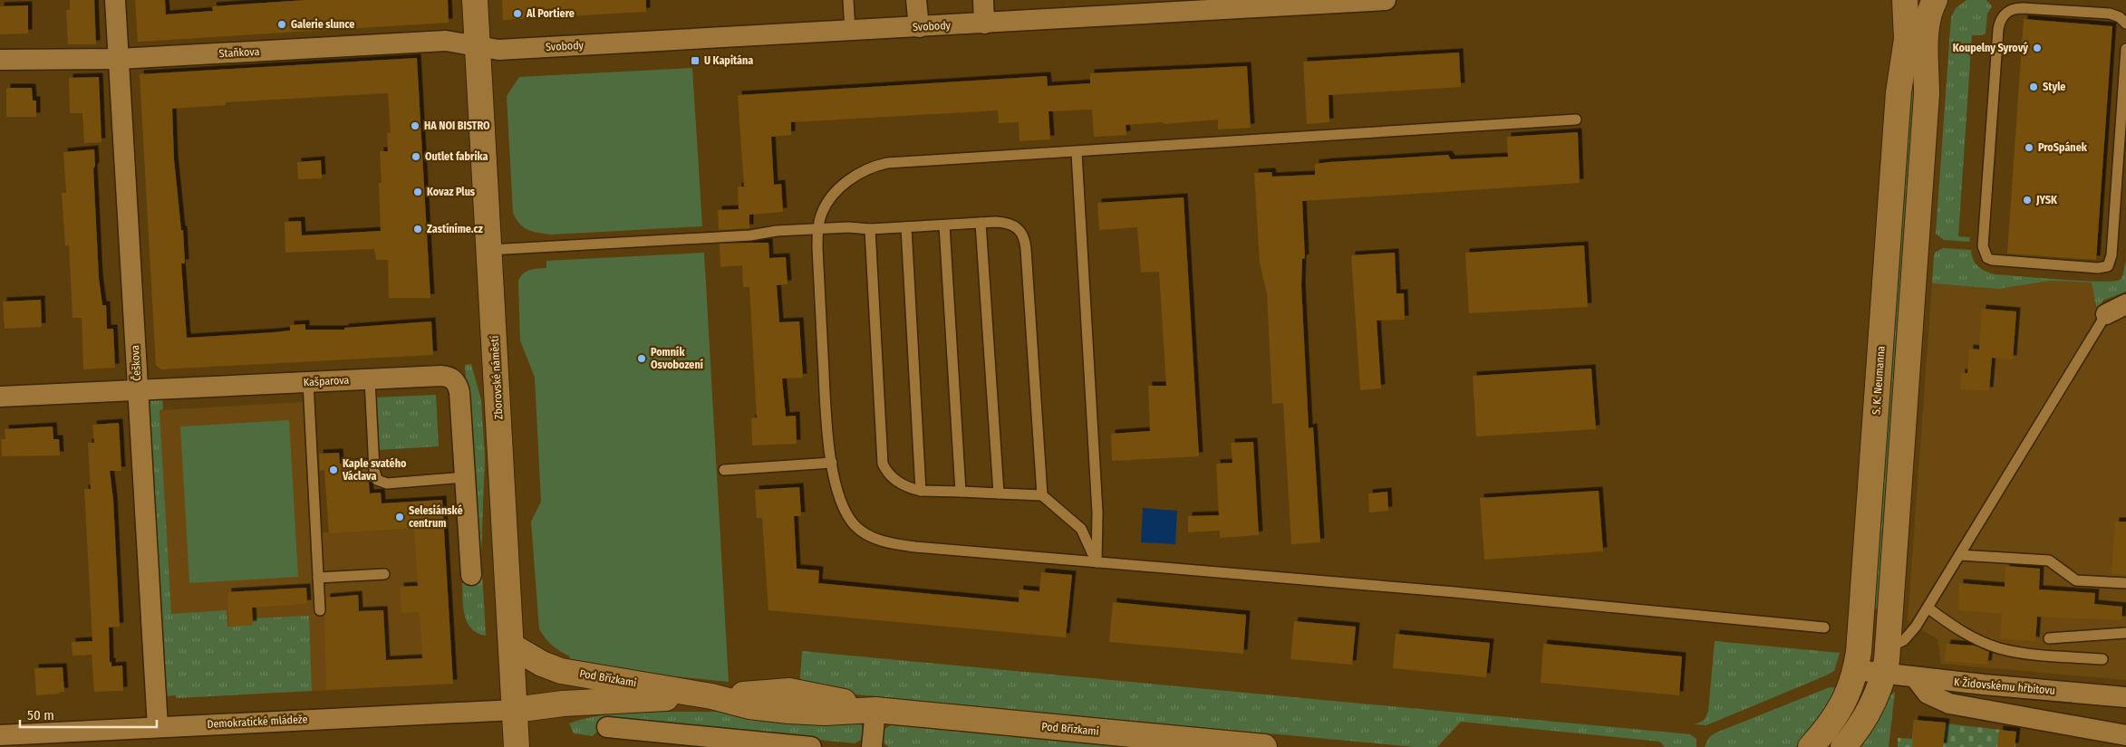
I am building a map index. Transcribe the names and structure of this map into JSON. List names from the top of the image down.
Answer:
{
  "streets": {
    "street": [
      "Svobody",
      "Staňkova",
      "Češkova",
      "Zborovské náměstí",
      "S. K. Neumanna",
      "Kašparova",
      "Pod Břízkami",
      "K Židovskému hřbitovu",
      "Demokratické mládeže"
    ]
  },
  "crossings": [
    ["Svobody", "Staňkova"],
    ["Svobody", "Zborovské náměstí"],
    ["Staňkova", "Češkova"],
    ["Staňkova", "Zborovské náměstí"],
    ["Češkova", "Kašparova"],
    ["Češkova", "Demokratické mládeže"],
    ["Zborovské náměstí", "Pod Břízkami"],
    ["Zborovské náměstí", "Demokratické mládeže"],
    ["S. K. Neumanna", "K Židovskému hřbitovu"],
    ["Pod Břízkami", "Demokratické mládeže"]
  ],
  "places": {
    "other": [
      "Al Portiere",
      "Galerie slunce",
      "Koupelny Syrový",
      "Style",
      "HA NOI BISTRO",
      "ProSpánek",
      "Outlet fabrika",
      "Kovaz Plus",
      "JYSK",
      "Zastíníme.cz",
      "Pomník Osvobození",
      "Kaple svatého Václava",
      "Selesiánské centrum"
    ],
    "transit": ["U Kapitána"]
  },
  "scale_bar": "50 m"
}
